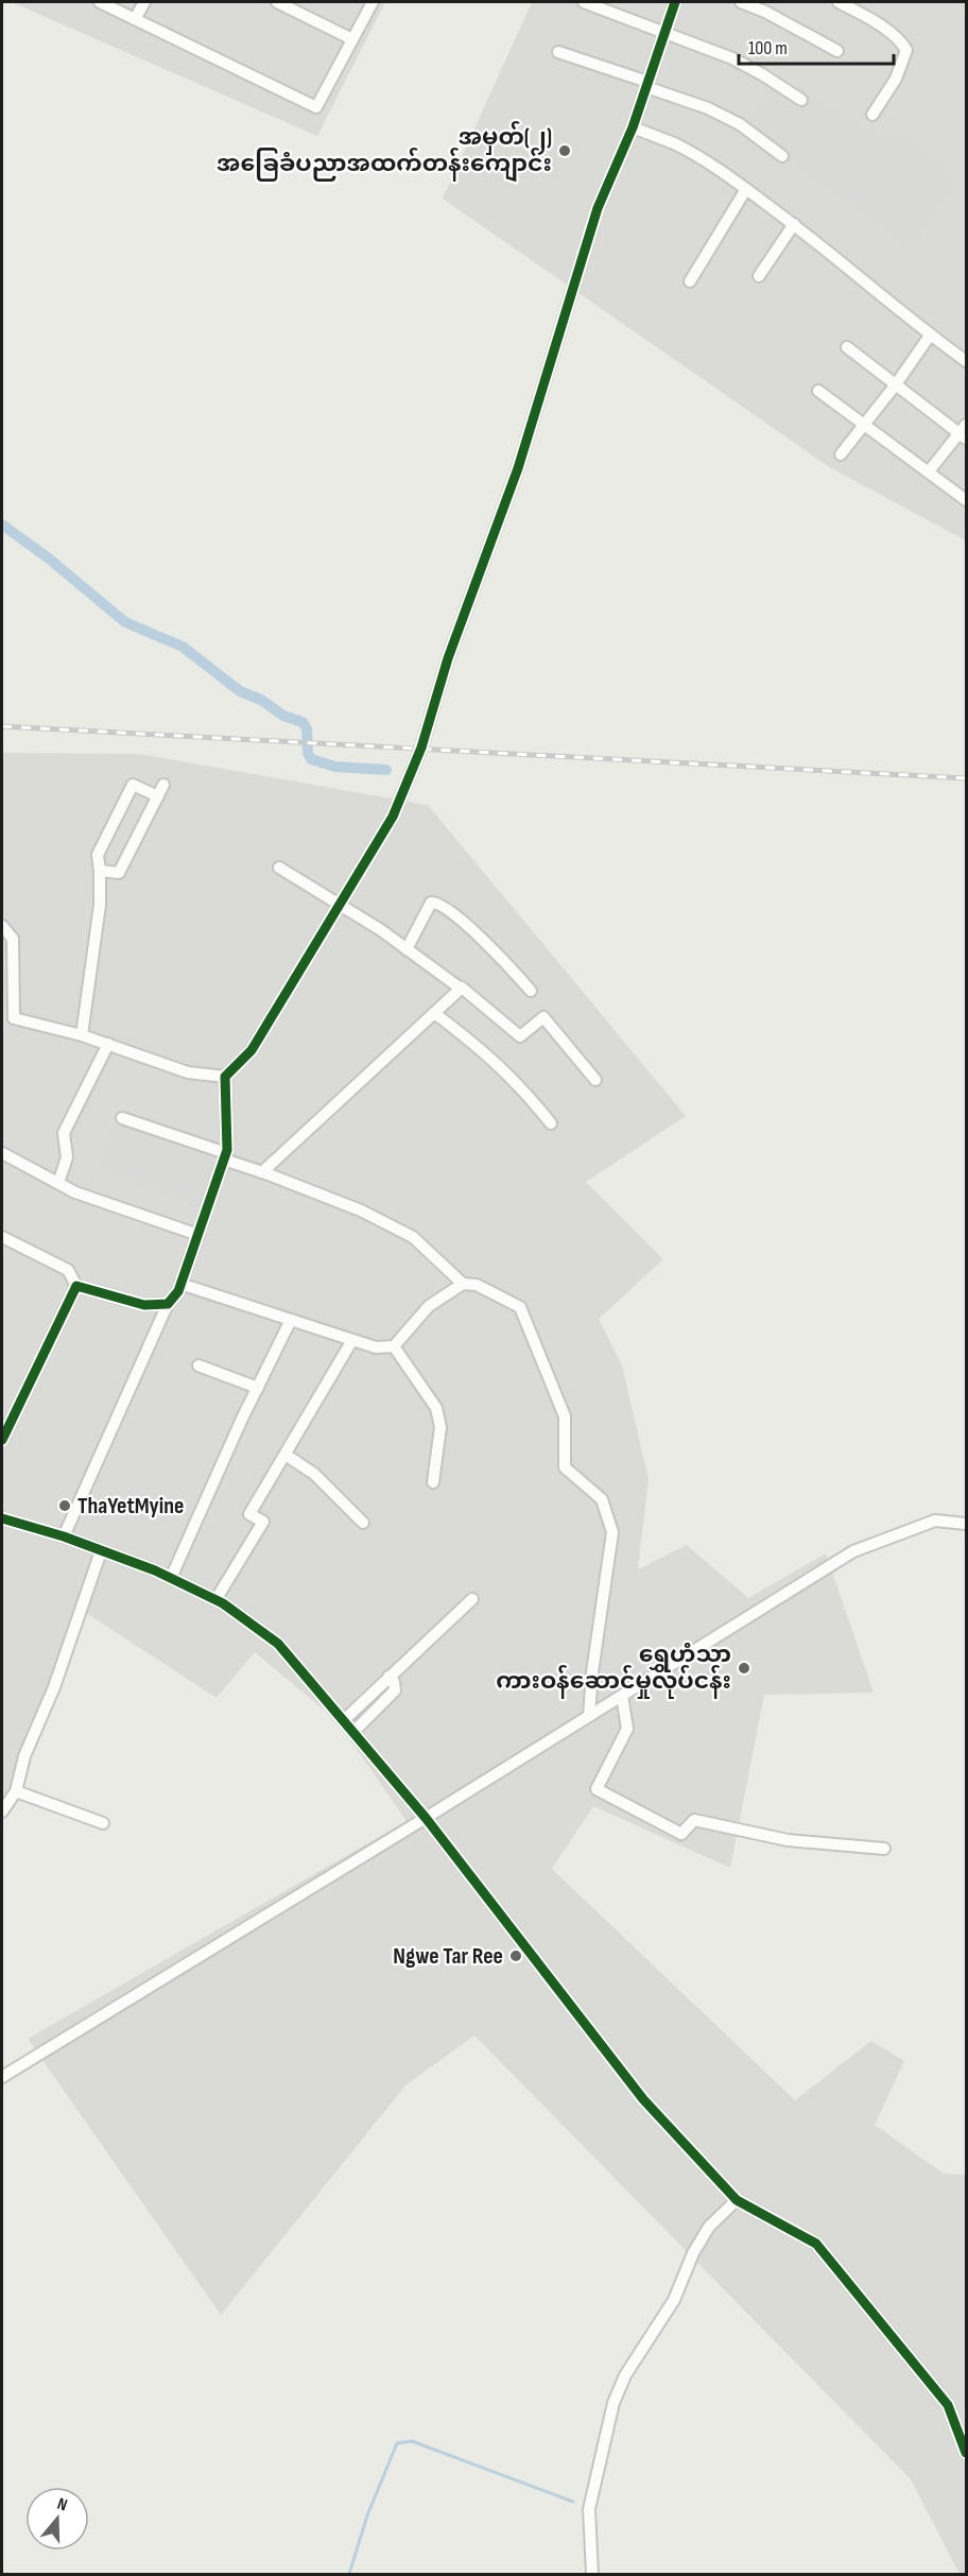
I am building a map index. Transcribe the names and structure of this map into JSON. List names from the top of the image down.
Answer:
{
  "places": [
    "အမှတ်(၂) အခြေခံပညာအထက်တန်းကျောင်း",
    "ThaYetMyine",
    "ရွှေဟံသာ ကားဝန်ဆောင်မှုလုပ်ငန်း",
    "Ngwe Tar Ree"
  ],
  "scale_bar": "100 m",
  "north": "top"
}
